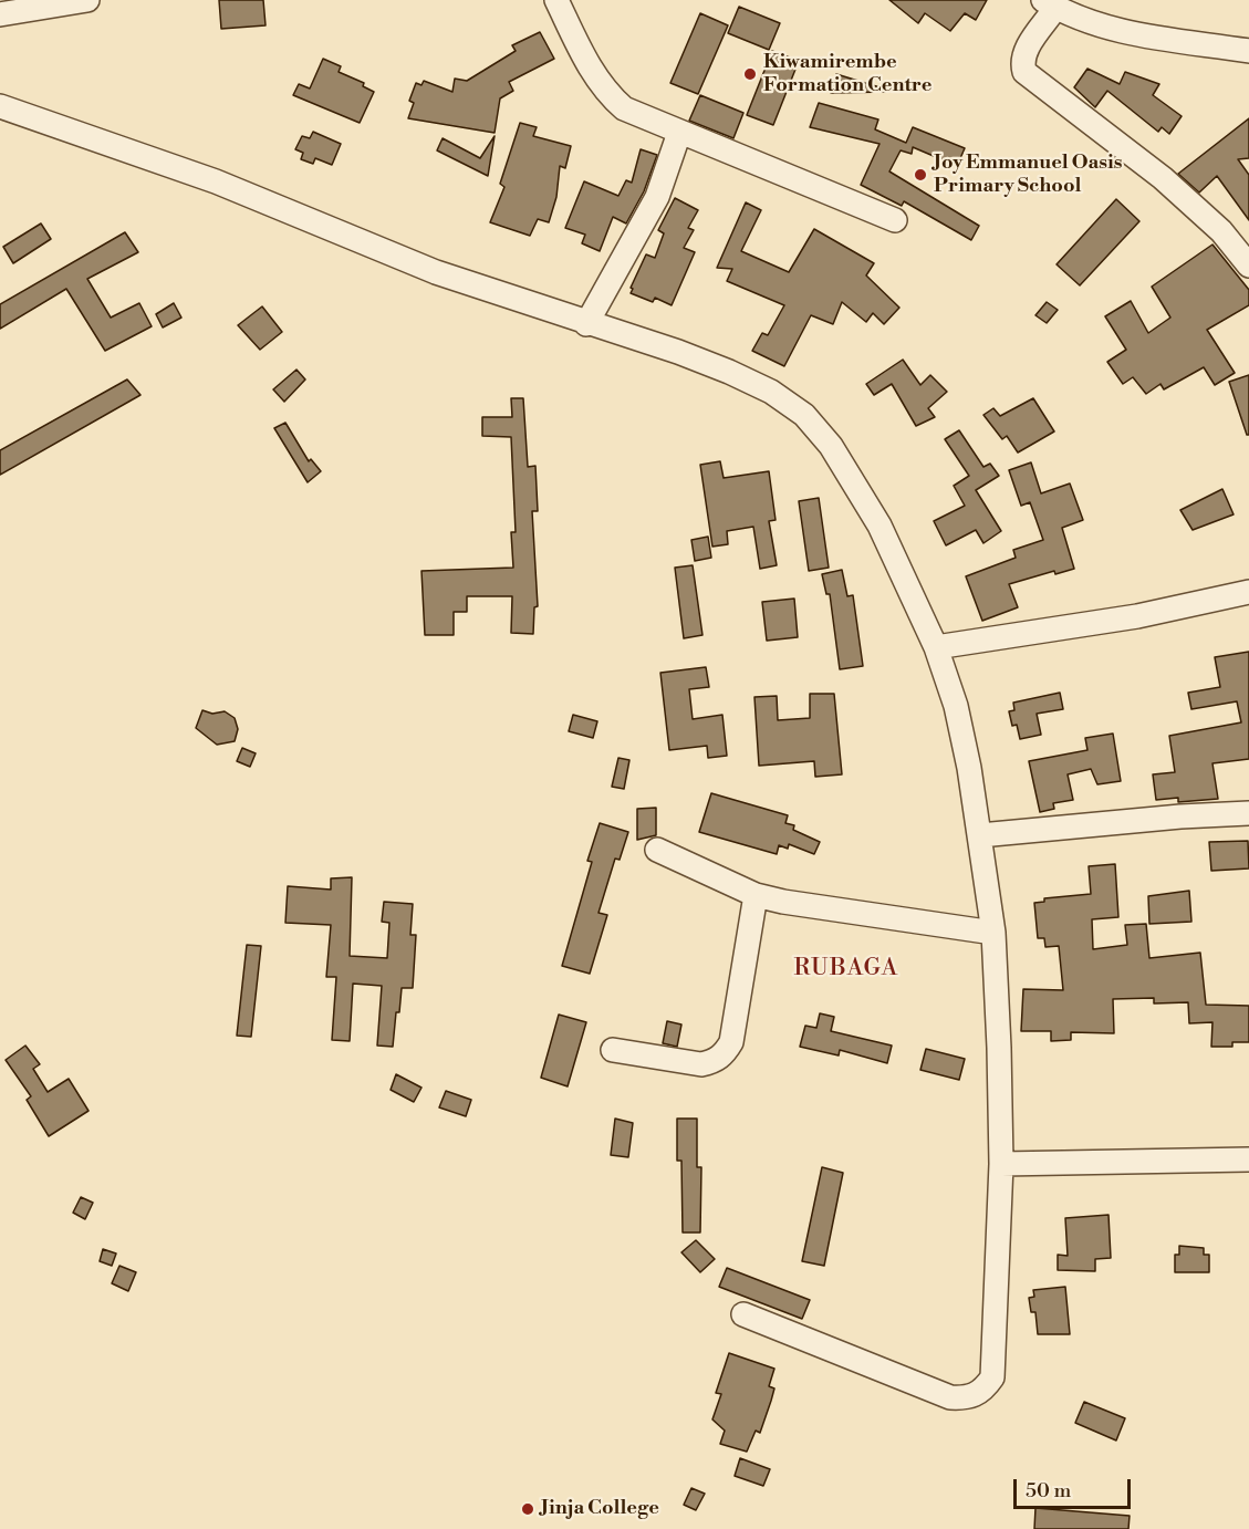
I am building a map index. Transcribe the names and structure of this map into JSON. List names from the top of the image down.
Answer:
{
  "districts": ["RUBAGA"],
  "places": ["Kiwamirembe Formation Centre", "Joy Emmanuel Oasis Primary School", "Jinja College"],
  "scale_bar": "50 m"
}
